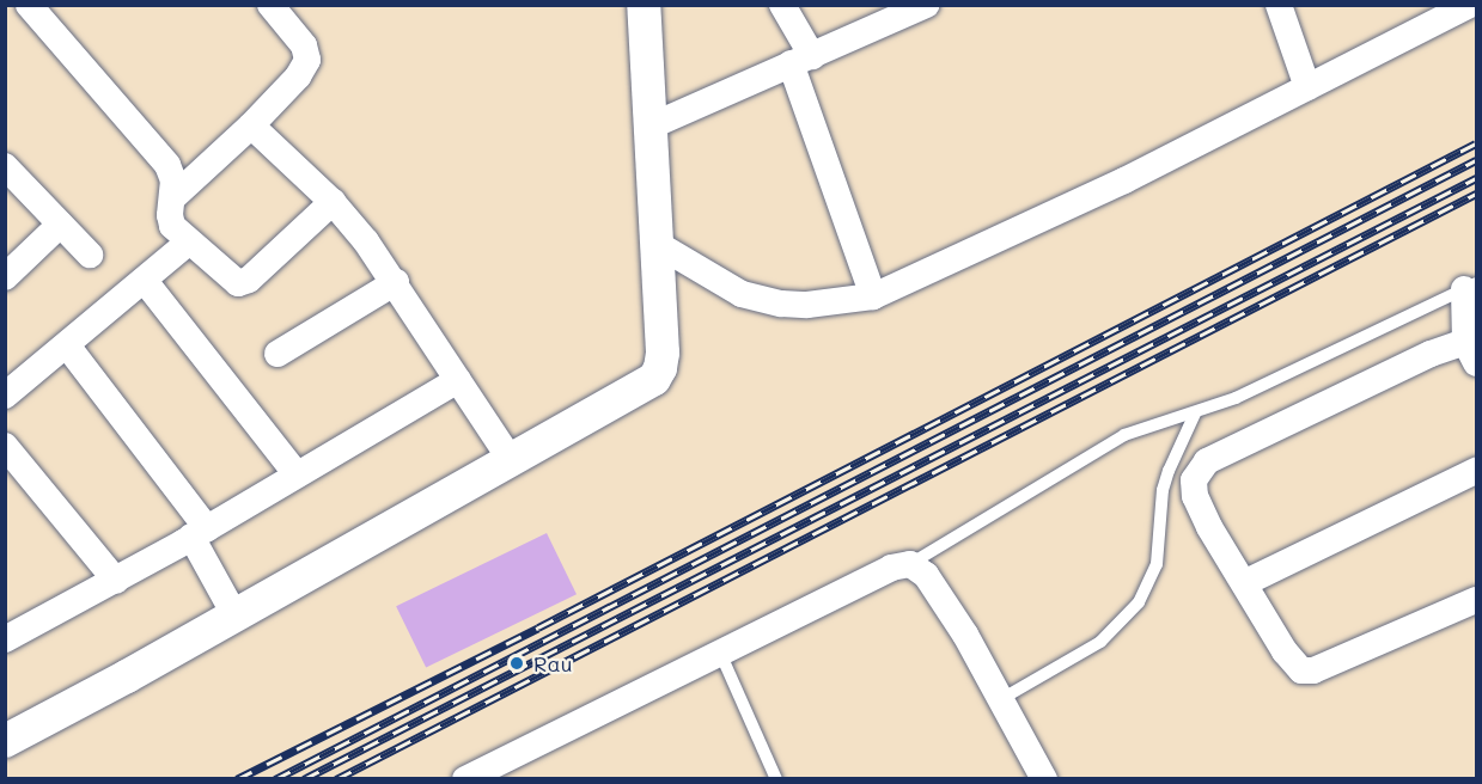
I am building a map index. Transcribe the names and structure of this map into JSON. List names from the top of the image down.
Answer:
{
  "places": ["Rau"]
}
